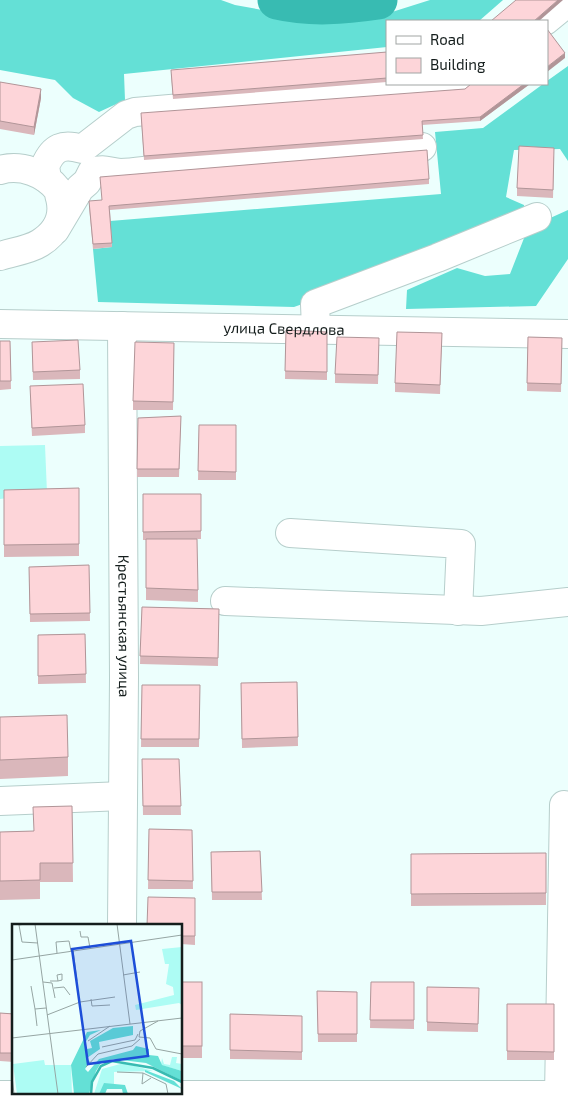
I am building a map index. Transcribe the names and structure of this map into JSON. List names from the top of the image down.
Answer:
{
  "streets": {
    "street": ["улица Свердлова", "Крестьянская улица"]
  },
  "crossings": [
    ["улица Свердлова", "Крестьянская улица"]
  ],
  "legend": ["Road", "Building"]
}
